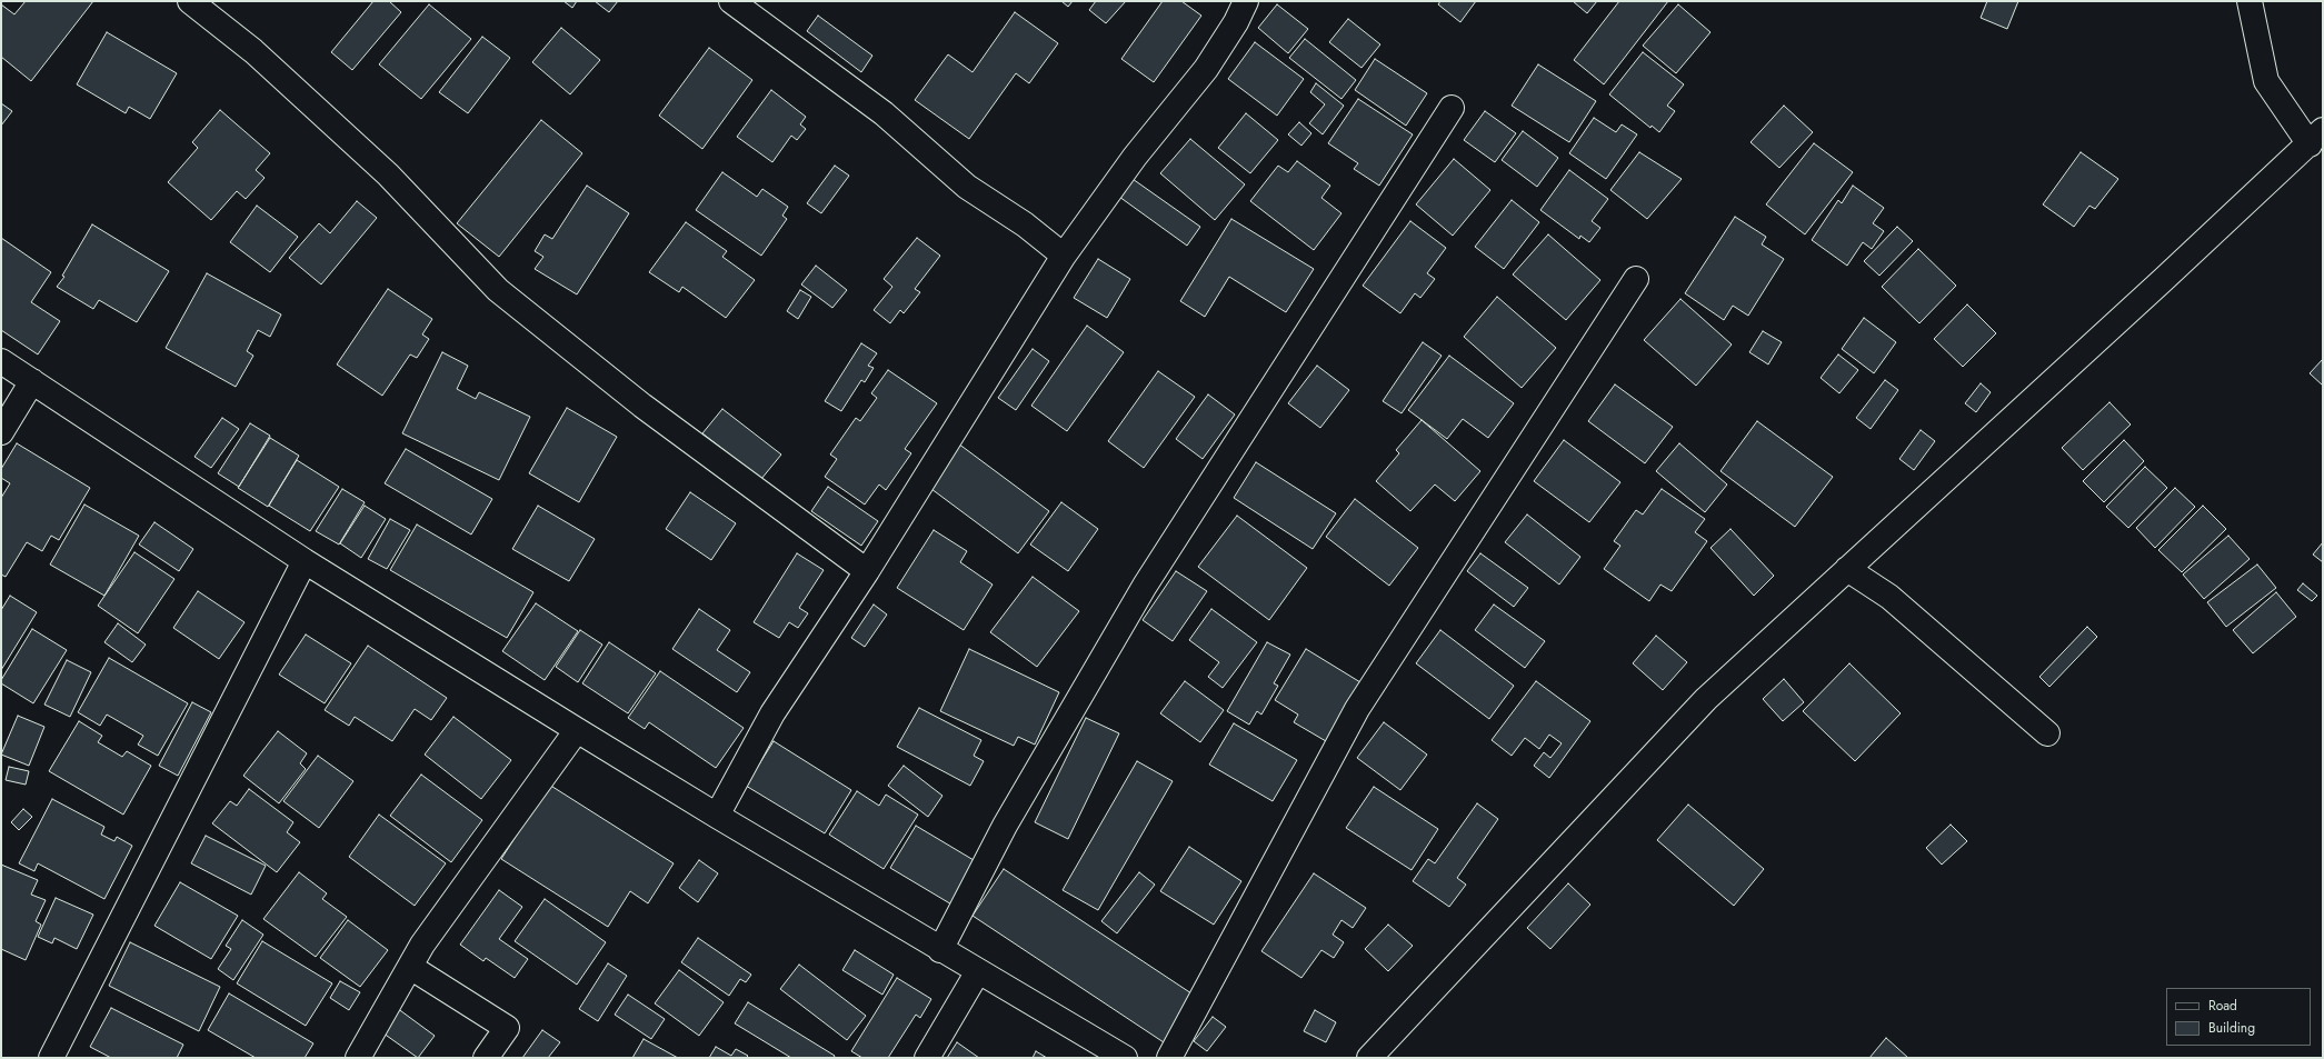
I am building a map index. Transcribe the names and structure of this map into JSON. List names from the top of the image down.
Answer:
{
  "legend": ["Road", "Building"]
}
